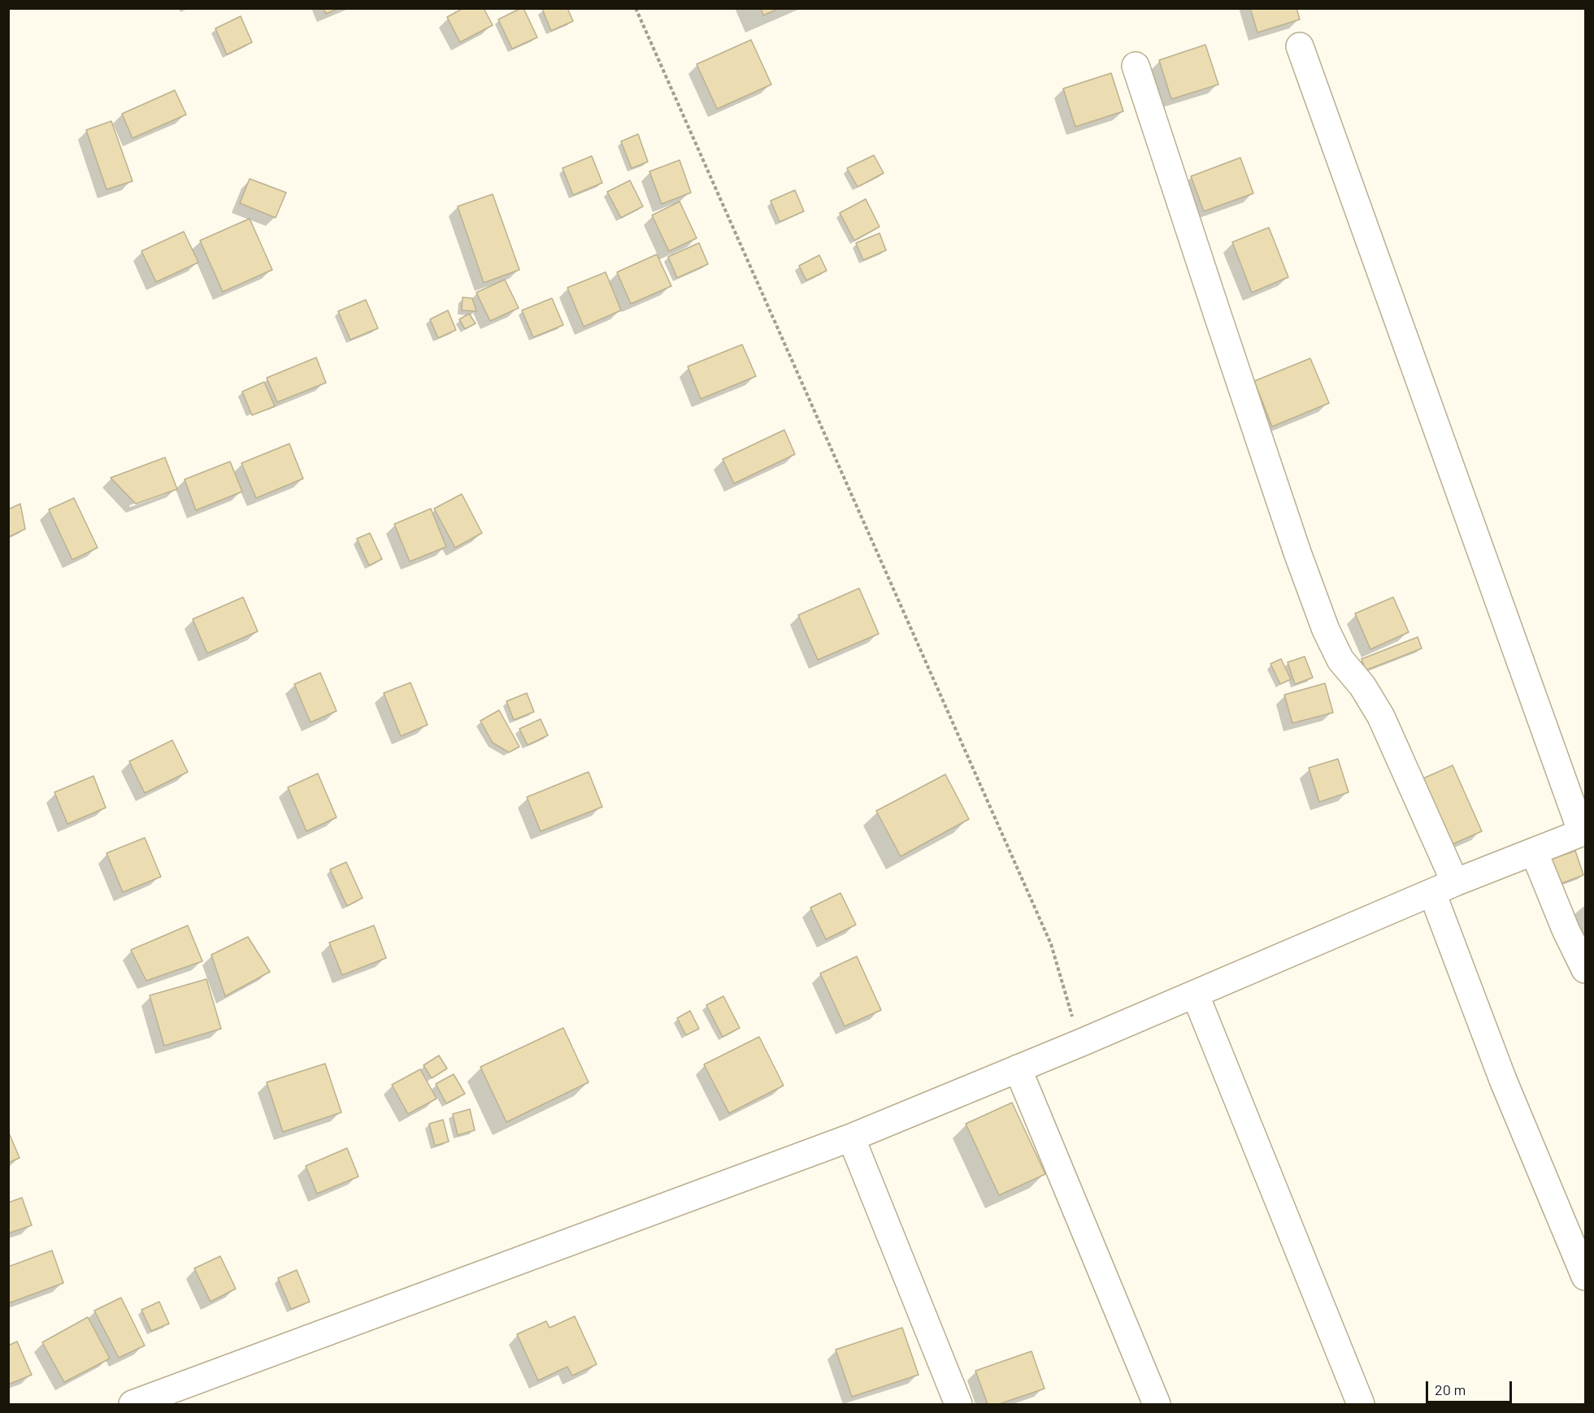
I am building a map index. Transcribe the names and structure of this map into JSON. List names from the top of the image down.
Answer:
{
  "scale_bar": "20 m"
}
